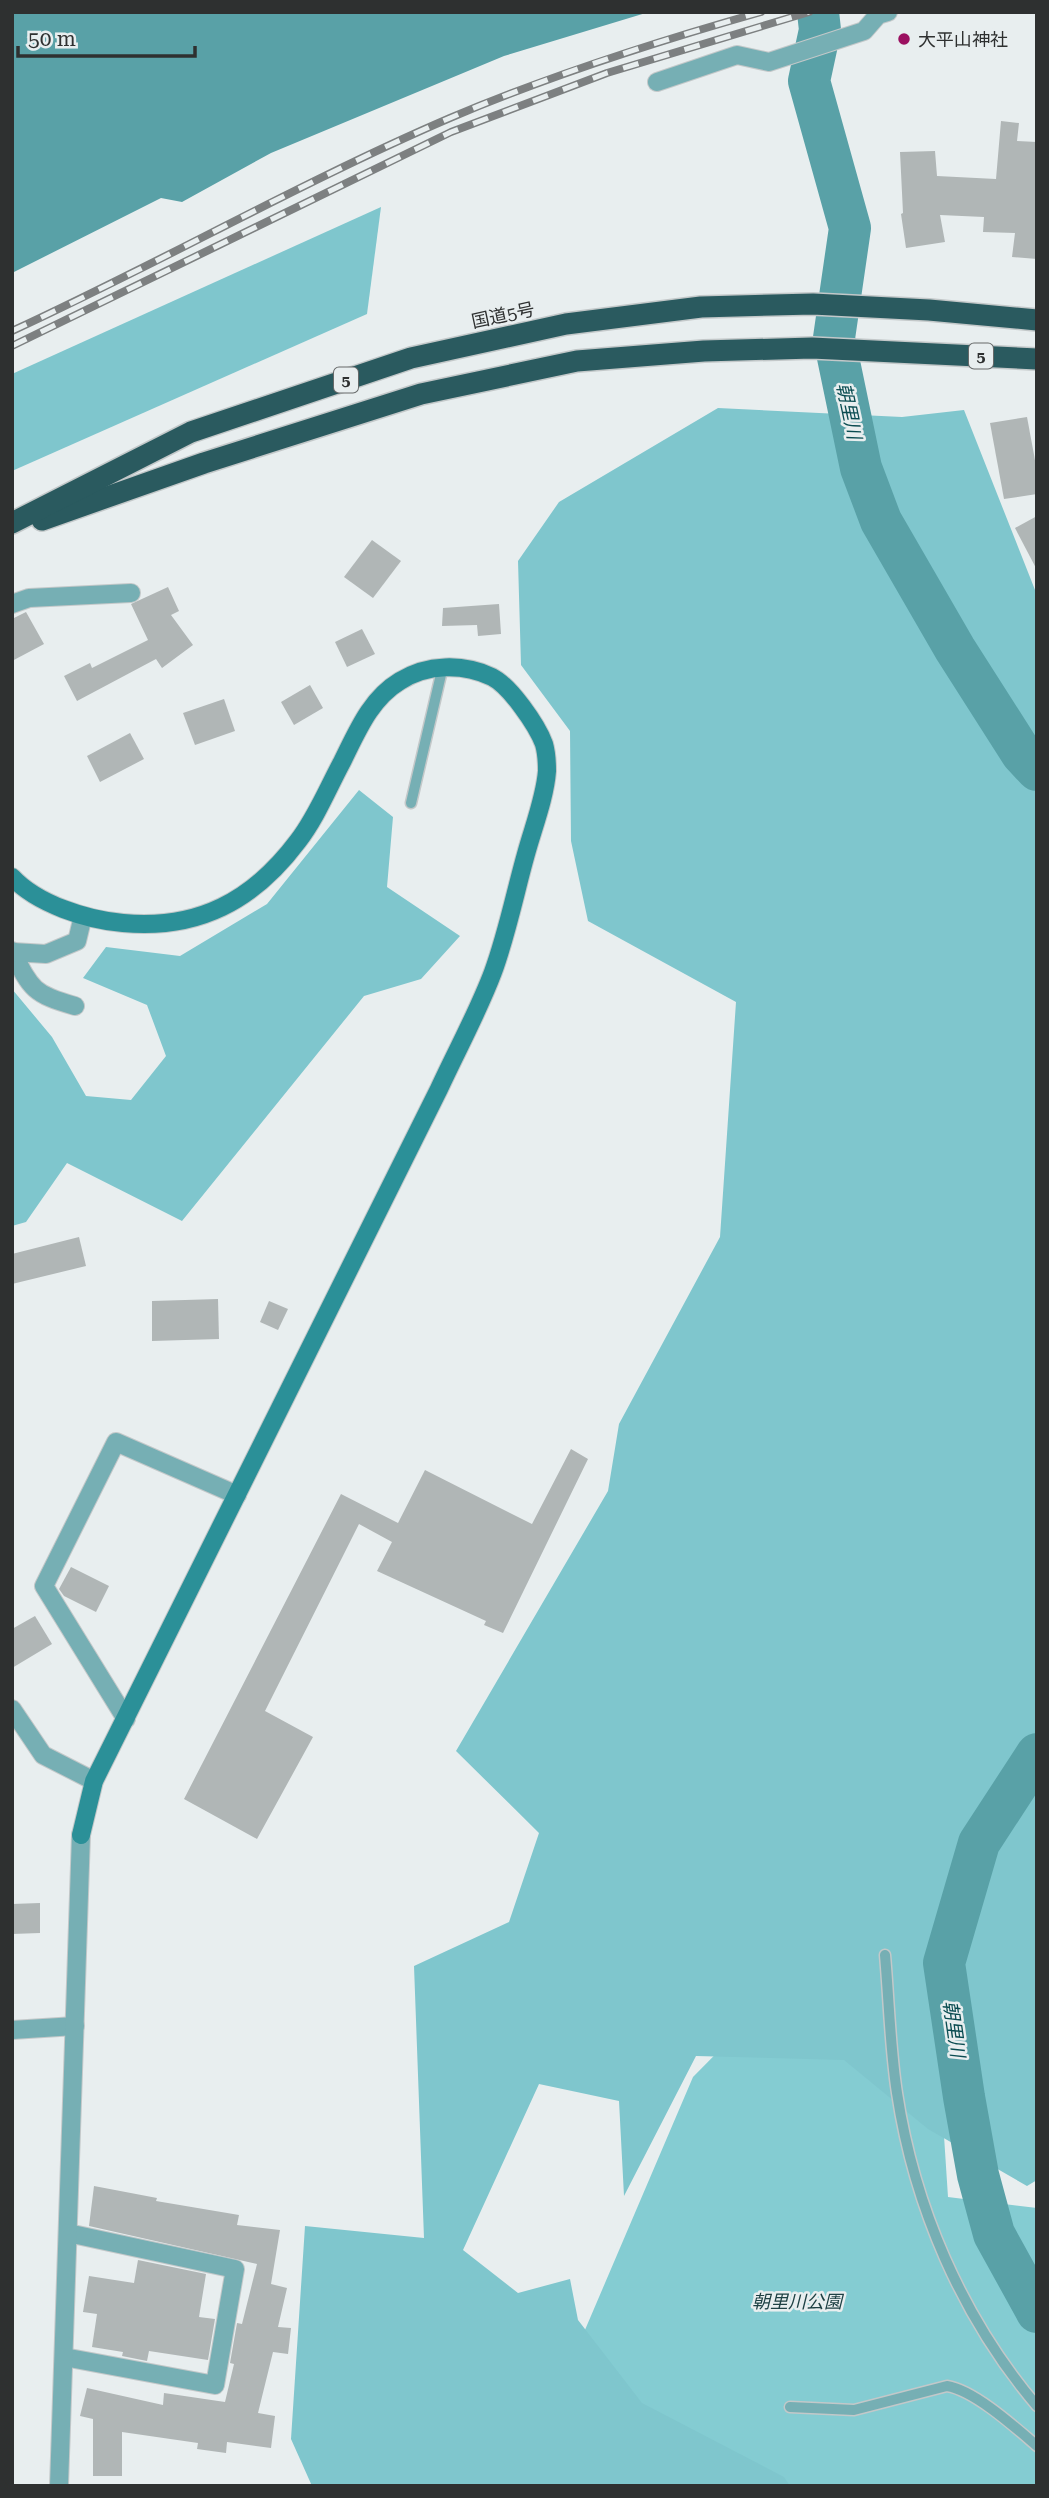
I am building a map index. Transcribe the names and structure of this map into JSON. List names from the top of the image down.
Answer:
{
  "streets": {
    "highway": ["国道5号", "5"]
  },
  "water": ["朝里川"],
  "parks": ["朝里川公園"],
  "places": ["大平山神社"],
  "scale_bar": "50 m"
}
